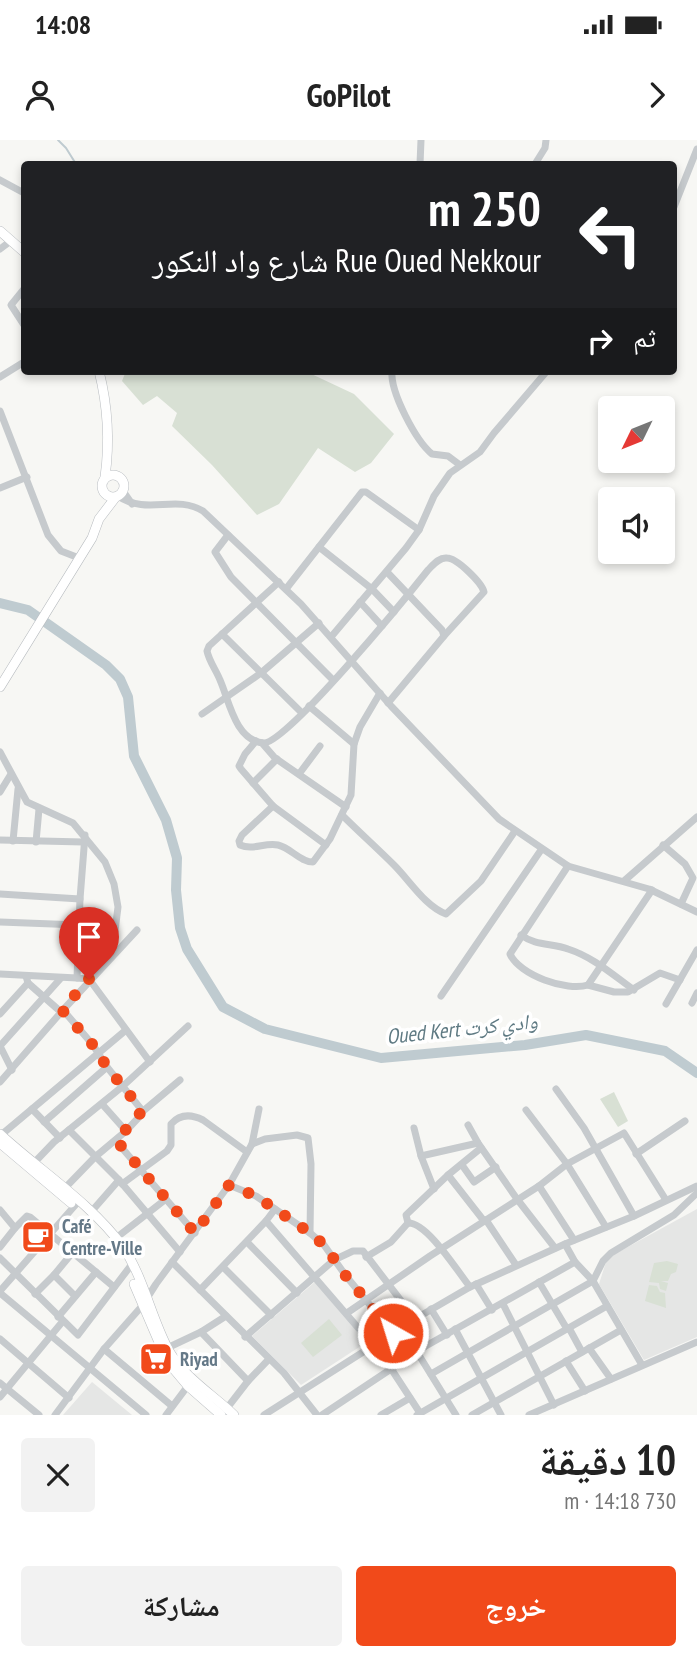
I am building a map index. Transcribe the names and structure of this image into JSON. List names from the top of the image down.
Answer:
{
  "water": ["Oued Kert وادي كرت"],
  "places": {
    "cafe": ["Café Centre-Ville"],
    "supermarket": ["Riyad"]
  },
  "north": "bottom left",
  "page": {
    "status": "14:08",
    "header": "GoPilot",
    "turn": ["250 m", "Rue Oued Nekkour شارع واد النکور"],
    "then": "ثم",
    "heading": ["10 دقيقة", "730 m · 14:18"],
    "buttons": ["خروج", "مشاركة"]
  }
}
